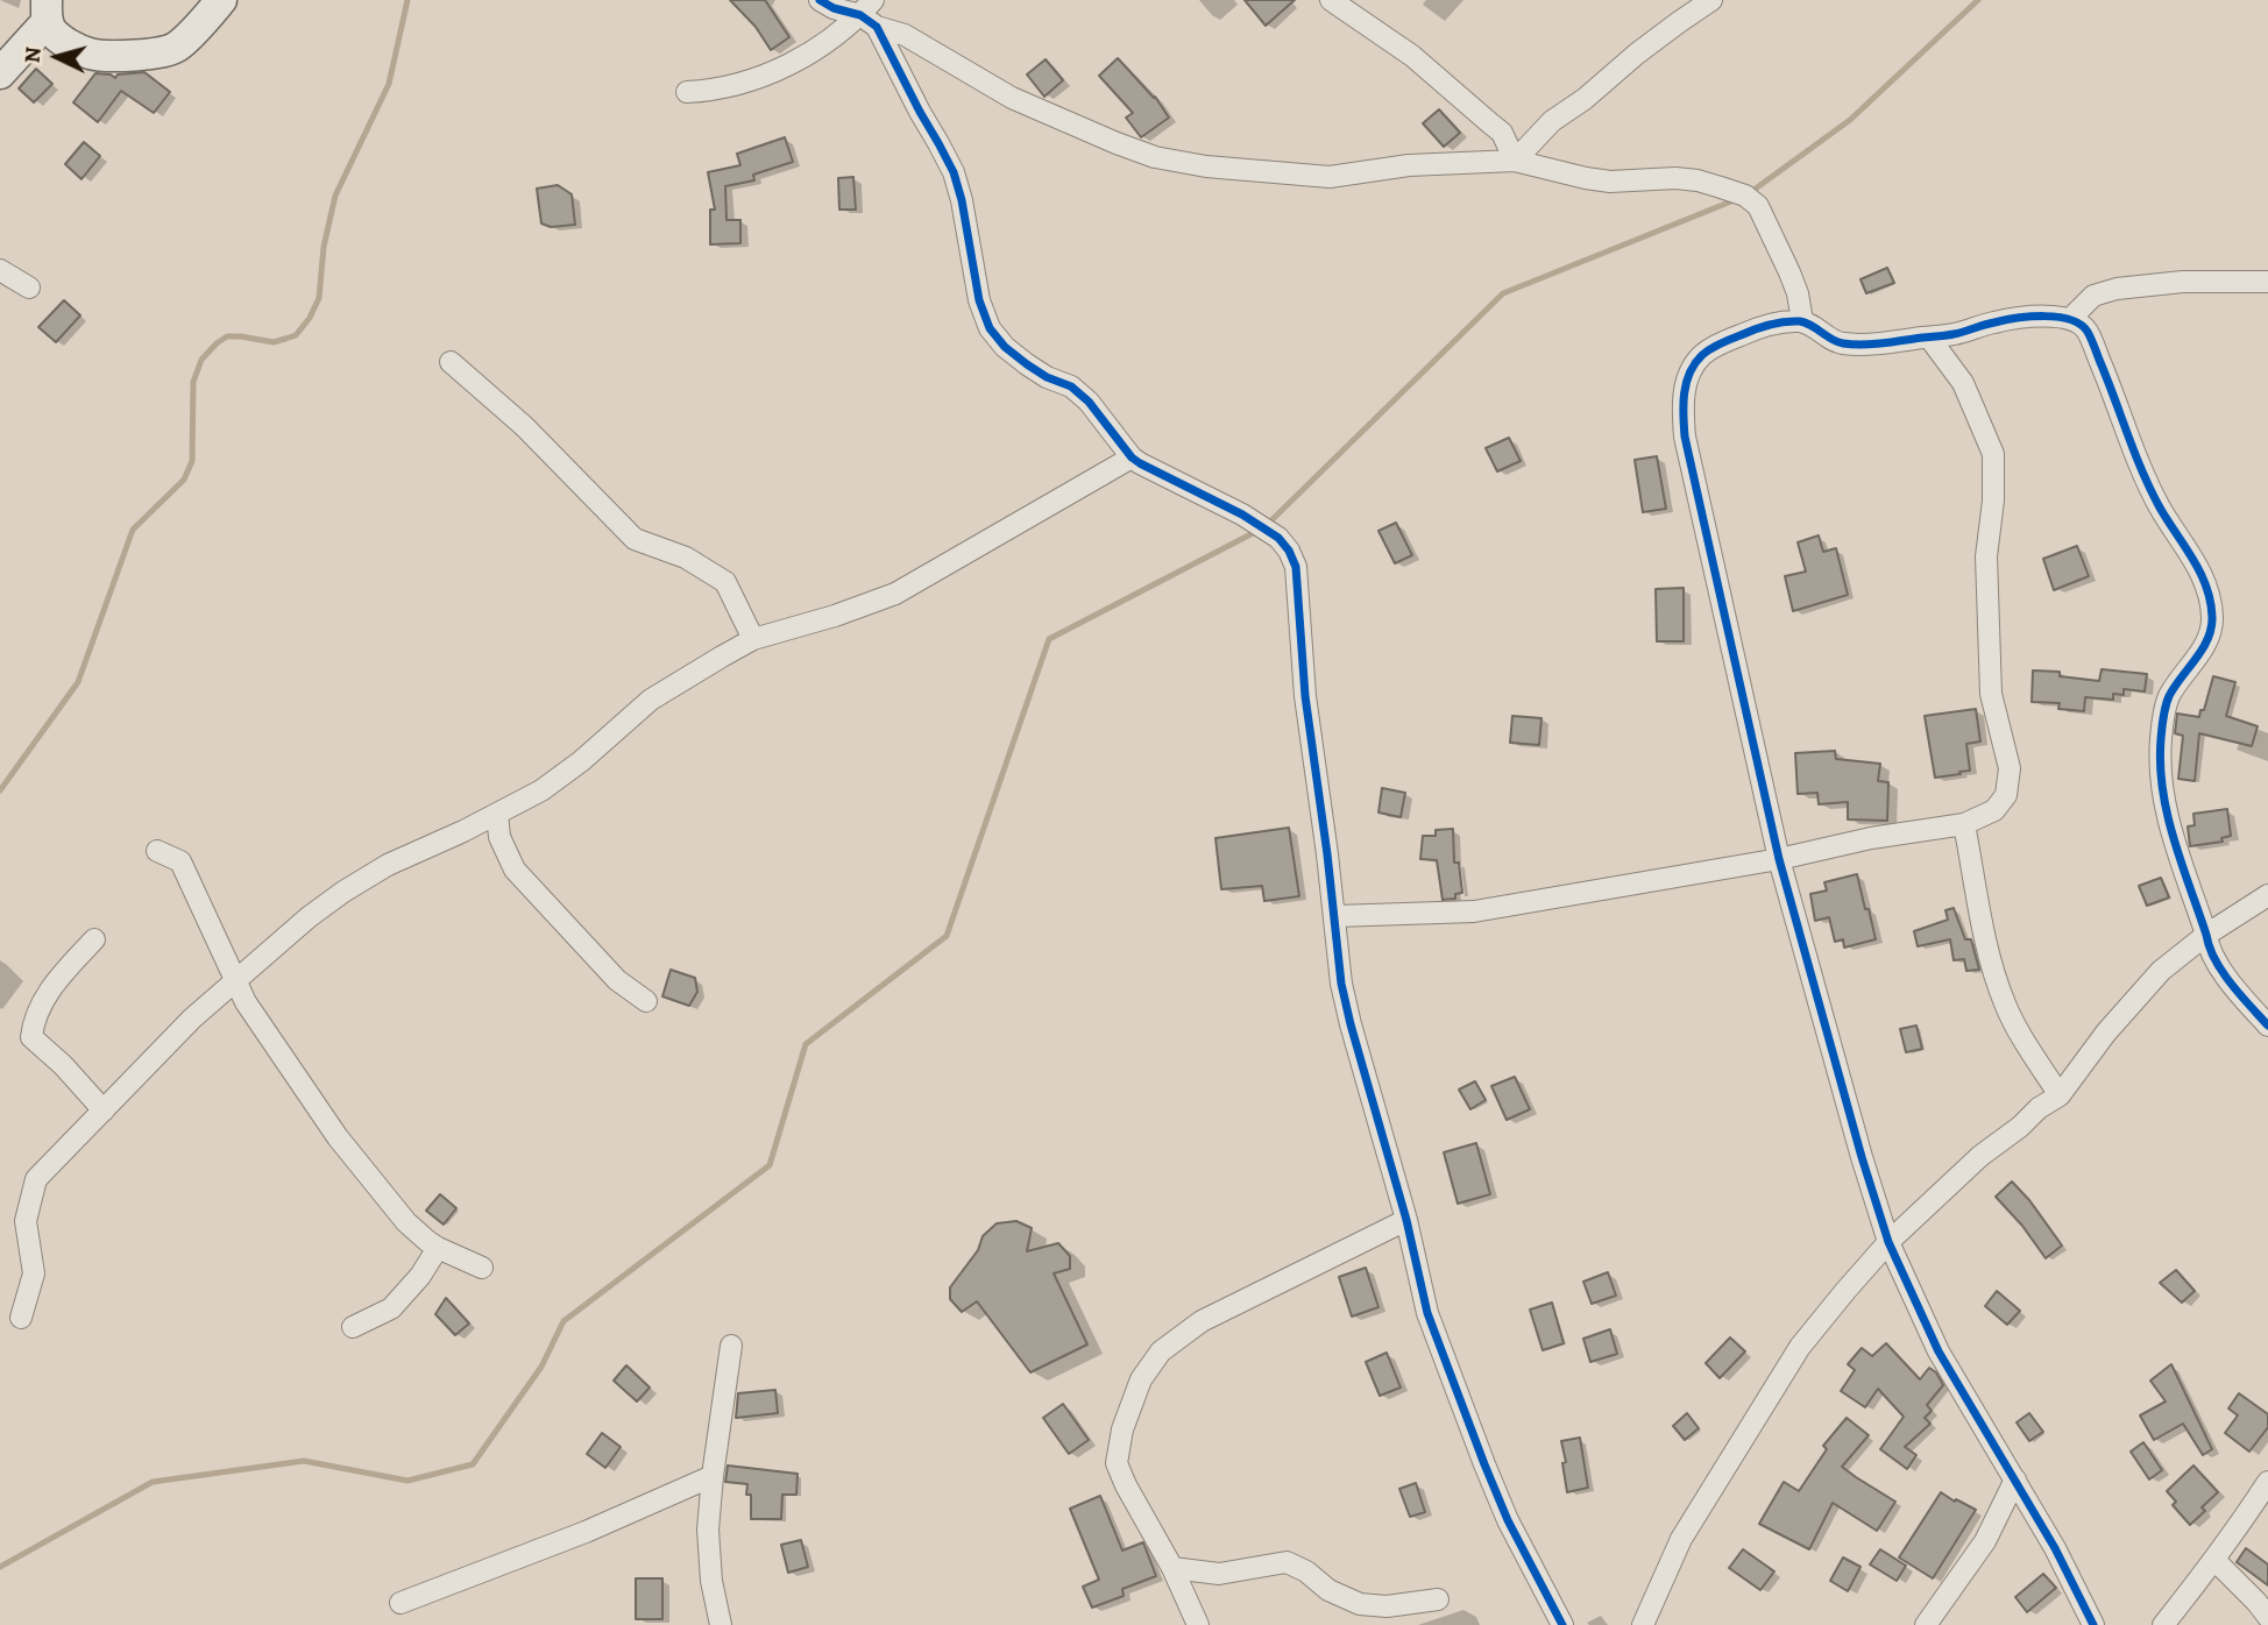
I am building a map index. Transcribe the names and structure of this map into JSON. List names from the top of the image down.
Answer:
{
  "north": "left"
}
